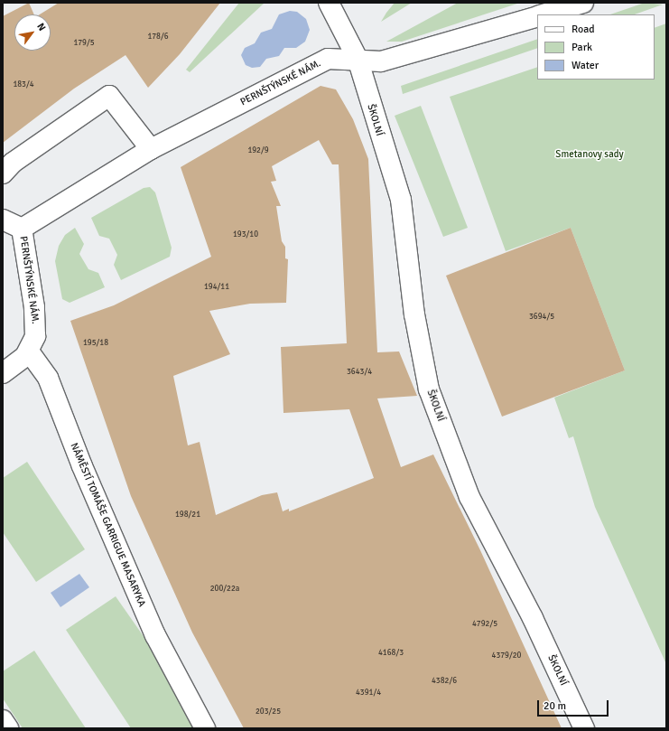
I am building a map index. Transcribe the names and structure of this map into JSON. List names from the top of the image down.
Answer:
{
  "streets": {
    "street": ["PERNŠTÝNSKÉ NÁM.", "ŠKOLNÍ", "NÁMĚSTÍ TOMÁŠE GARRIGUE MASARYKA"]
  },
  "crossings": [
    ["PERNŠTÝNSKÉ NÁM.", "ŠKOLNÍ"],
    ["PERNŠTÝNSKÉ NÁM.", "NÁMĚSTÍ TOMÁŠE GARRIGUE MASARYKA"]
  ],
  "parks": ["Smetanovy sady"],
  "house_numbers": [
    "178/6",
    "179/5",
    "183/4",
    "192/9",
    "193/10",
    "194/11",
    "3694/5",
    "195/18",
    "3643/4",
    "198/21",
    "200/22a",
    "4792/5",
    "4168/3",
    "4379/20",
    "4382/6",
    "4391/4",
    "203/25"
  ],
  "legend": ["Road", "Park", "Water"],
  "scale_bar": "20 m",
  "north": "top right"
}
